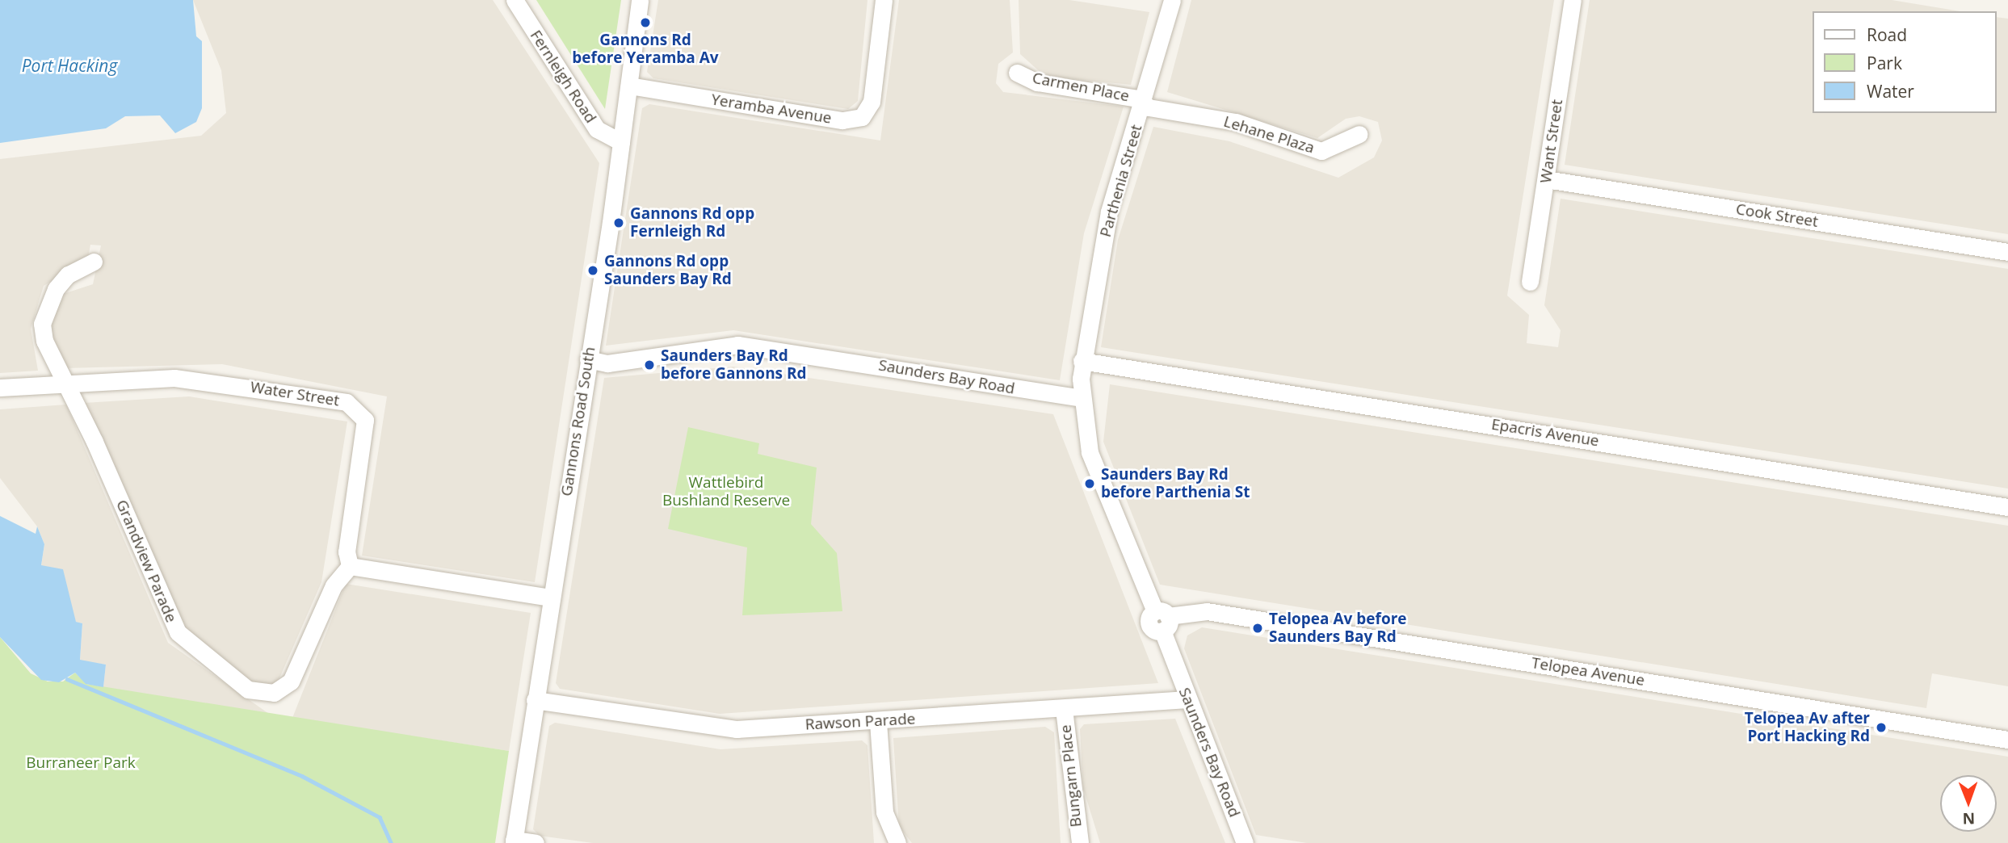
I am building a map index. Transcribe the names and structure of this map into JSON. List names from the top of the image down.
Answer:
{
  "streets": {
    "street": [
      "Fernleigh Road",
      "Carmen Place",
      "Yeramba Avenue",
      "Lehane Plaza",
      "Want Street",
      "Parthenia Street",
      "Cook Street",
      "Saunders Bay Road",
      "Water Street",
      "Gannons Road South",
      "Epacris Avenue",
      "Grandview Parade",
      "Telopea Avenue",
      "Rawson Parade",
      "Bungarn Place"
    ]
  },
  "crossings": [
    ["Fernleigh Road", "Gannons Road South"],
    ["Carmen Place", "Lehane Plaza"],
    ["Carmen Place", "Parthenia Street"],
    ["Yeramba Avenue", "Gannons Road South"],
    ["Lehane Plaza", "Parthenia Street"],
    ["Want Street", "Cook Street"],
    ["Parthenia Street", "Saunders Bay Road"],
    ["Parthenia Street", "Epacris Avenue"],
    ["Saunders Bay Road", "Gannons Road South"],
    ["Saunders Bay Road", "Telopea Avenue"],
    ["Saunders Bay Road", "Rawson Parade"],
    ["Water Street", "Grandview Parade"],
    ["Gannons Road South", "Rawson Parade"],
    ["Rawson Parade", "Bungarn Place"]
  ],
  "water": ["Port Hacking"],
  "parks": ["Wattlebird Bushland Reserve", "Burraneer Park"],
  "places": [
    "Gannons Rd before Yeramba Av",
    "Gannons Rd opp Fernleigh Rd",
    "Gannons Rd opp Saunders Bay Rd",
    "Saunders Bay Rd before Gannons Rd",
    "Saunders Bay Rd before Parthenia St",
    "Telopea Av before Saunders Bay Rd",
    "Telopea Av after Port Hacking Rd"
  ],
  "legend": ["Road", "Park", "Water"],
  "north": "bottom"
}
